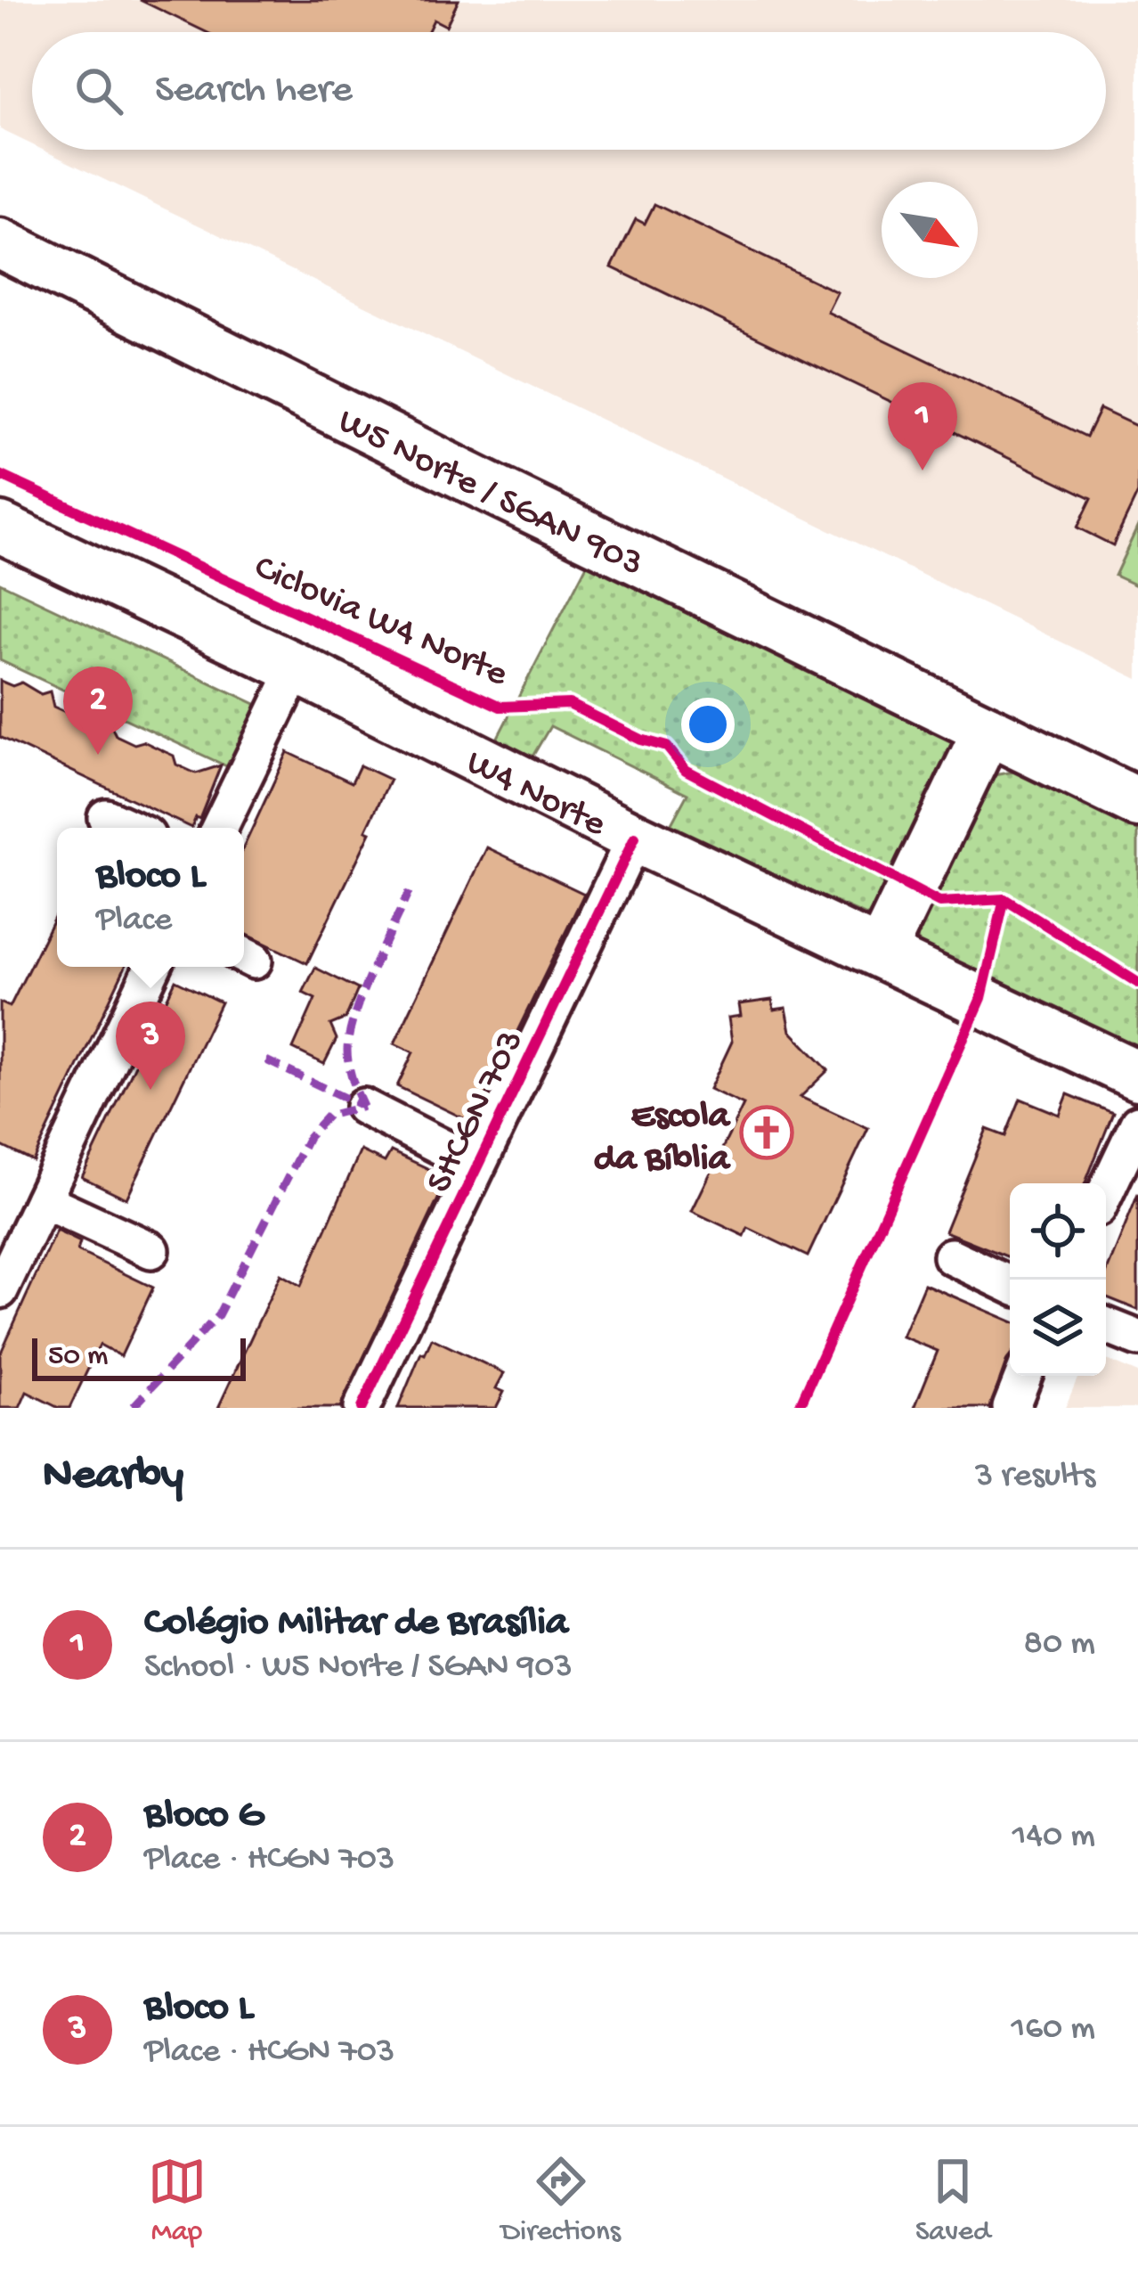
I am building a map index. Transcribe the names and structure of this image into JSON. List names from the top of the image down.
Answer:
{
  "streets": {
    "main road": ["W5 Norte / SGAN 903", "W4 Norte"],
    "street": ["SHCGN 703"],
    "cycle path": ["Ciclovia W4 Norte"]
  },
  "crossings": [
    ["W4 Norte", "SHCGN 703"]
  ],
  "places": {
    "church": ["Escola da Bíblia"]
  },
  "scale_bar": "50 m",
  "north": "bottom right",
  "page": {
    "search": "Search here",
    "pins": ["1", "2", "3"],
    "popup": ["Bloco L", "Place"],
    "scale": "50 m",
    "heading": ["Nearby", "3 results"],
    "list": [
      {
        "mark": "1",
        "name": "Colégio Militar de Brasília",
        "note": "School · W5 Norte / SGAN 903",
        "value": "80 m"
      },
      {
        "mark": "2",
        "name": "Bloco G",
        "note": "Place · HCGN 703",
        "value": "140 m"
      },
      {
        "mark": "3",
        "name": "Bloco L",
        "note": "Place · HCGN 703",
        "value": "160 m"
      }
    ],
    "nav": ["Map", "Directions", "Saved"]
  }
}
